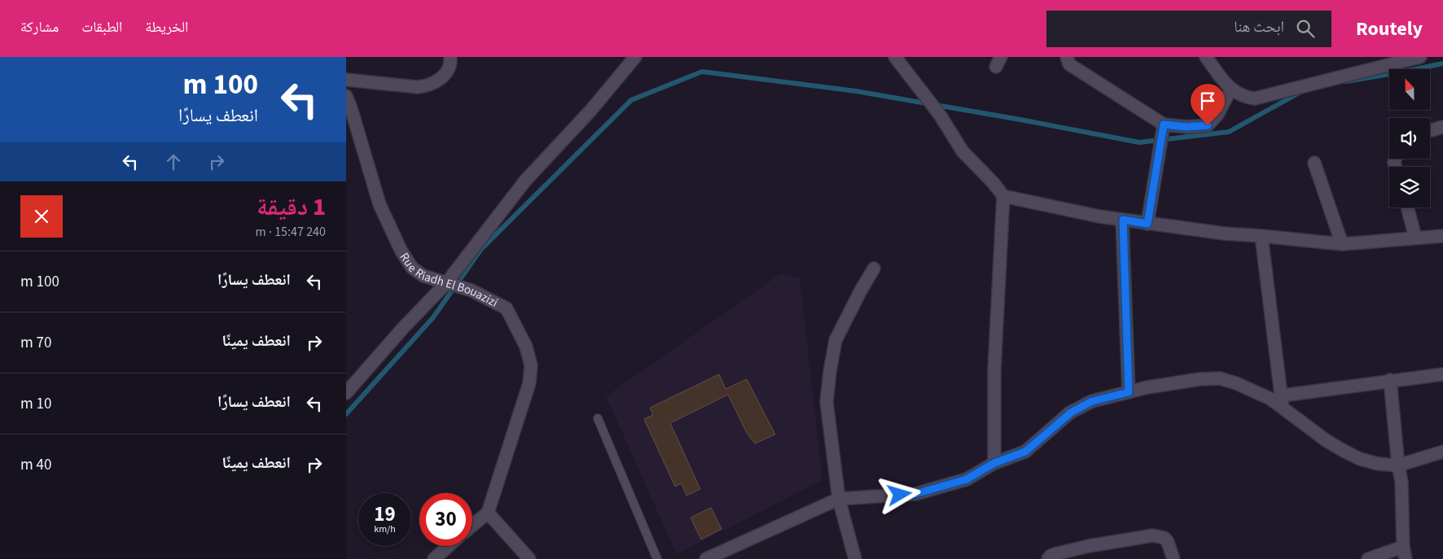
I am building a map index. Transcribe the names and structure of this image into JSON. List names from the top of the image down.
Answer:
{
  "streets": {
    "street": ["Rue Riadh El Bouazizi"]
  },
  "north": "top",
  "page": {
    "header": "Routely",
    "search": "ابحث هنا",
    "nav": ["الخريطة", "الطبقات", "مشاركة"],
    "turn": ["100 m", "انعطف يسارًا"],
    "heading": ["1 دقيقة", "240 m · 15:47"],
    "list": [
      {
        "name": "انعطف يسارًا",
        "value": "100 m"
      },
      {
        "name": "انعطف يمينًا",
        "value": "70 m"
      },
      {
        "name": "انعطف يسارًا",
        "value": "10 m"
      },
      {
        "name": "انعطف يمينًا",
        "value": "40 m"
      }
    ],
    "speed": "19 km/h",
    "limit": "30"
  }
}
